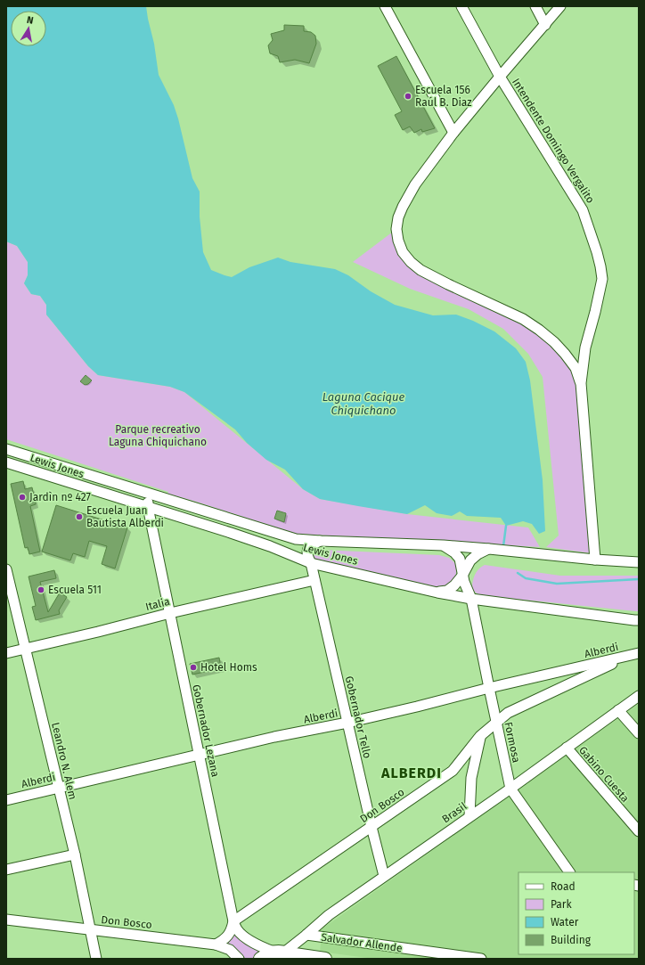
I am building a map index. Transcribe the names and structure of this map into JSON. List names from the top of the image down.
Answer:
{
  "streets": {
    "main road": ["Salvador Allende"],
    "street": [
      "Intendente Domingo Vergalito",
      "Lewis Jones",
      "Italia",
      "Alberdi",
      "Gobernador Tello",
      "Gobernador Lezana",
      "Formosa",
      "Leandro N. Alem",
      "Gabino Cuesta",
      "Don Bosco",
      "Brasil"
    ]
  },
  "crossings": [
    ["Lewis Jones", "Gobernador Tello"],
    ["Lewis Jones", "Gobernador Lezana"],
    ["Lewis Jones", "Formosa"],
    ["Italia", "Gobernador Tello"],
    ["Italia", "Gobernador Lezana"],
    ["Italia", "Leandro N. Alem"],
    ["Alberdi", "Gobernador Tello"],
    ["Alberdi", "Gobernador Lezana"],
    ["Alberdi", "Formosa"],
    ["Alberdi", "Leandro N. Alem"],
    ["Alberdi", "Don Bosco"],
    ["Gobernador Tello", "Don Bosco"],
    ["Gobernador Tello", "Brasil"],
    ["Gobernador Lezana", "Don Bosco"],
    ["Gobernador Lezana", "Brasil"],
    ["Gobernador Lezana", "Salvador Allende"],
    ["Formosa", "Don Bosco"],
    ["Formosa", "Brasil"],
    ["Leandro N. Alem", "Don Bosco"],
    ["Gabino Cuesta", "Brasil"],
    ["Brasil", "Salvador Allende"]
  ],
  "districts": ["ALBERDI"],
  "water": ["Laguna Cacique Chiquichano"],
  "parks": ["Parque recreativo Laguna Chiquichano"],
  "places": [
    "Escuela 156 Raúl B. Diaz",
    "Jardìn nº 427",
    "Escuela Juan Bautista Alberdi",
    "Escuela 511",
    "Hotel Homs"
  ],
  "legend": [
    "Road",
    "Park",
    "Water",
    "Building"
  ],
  "north": "top"
}
